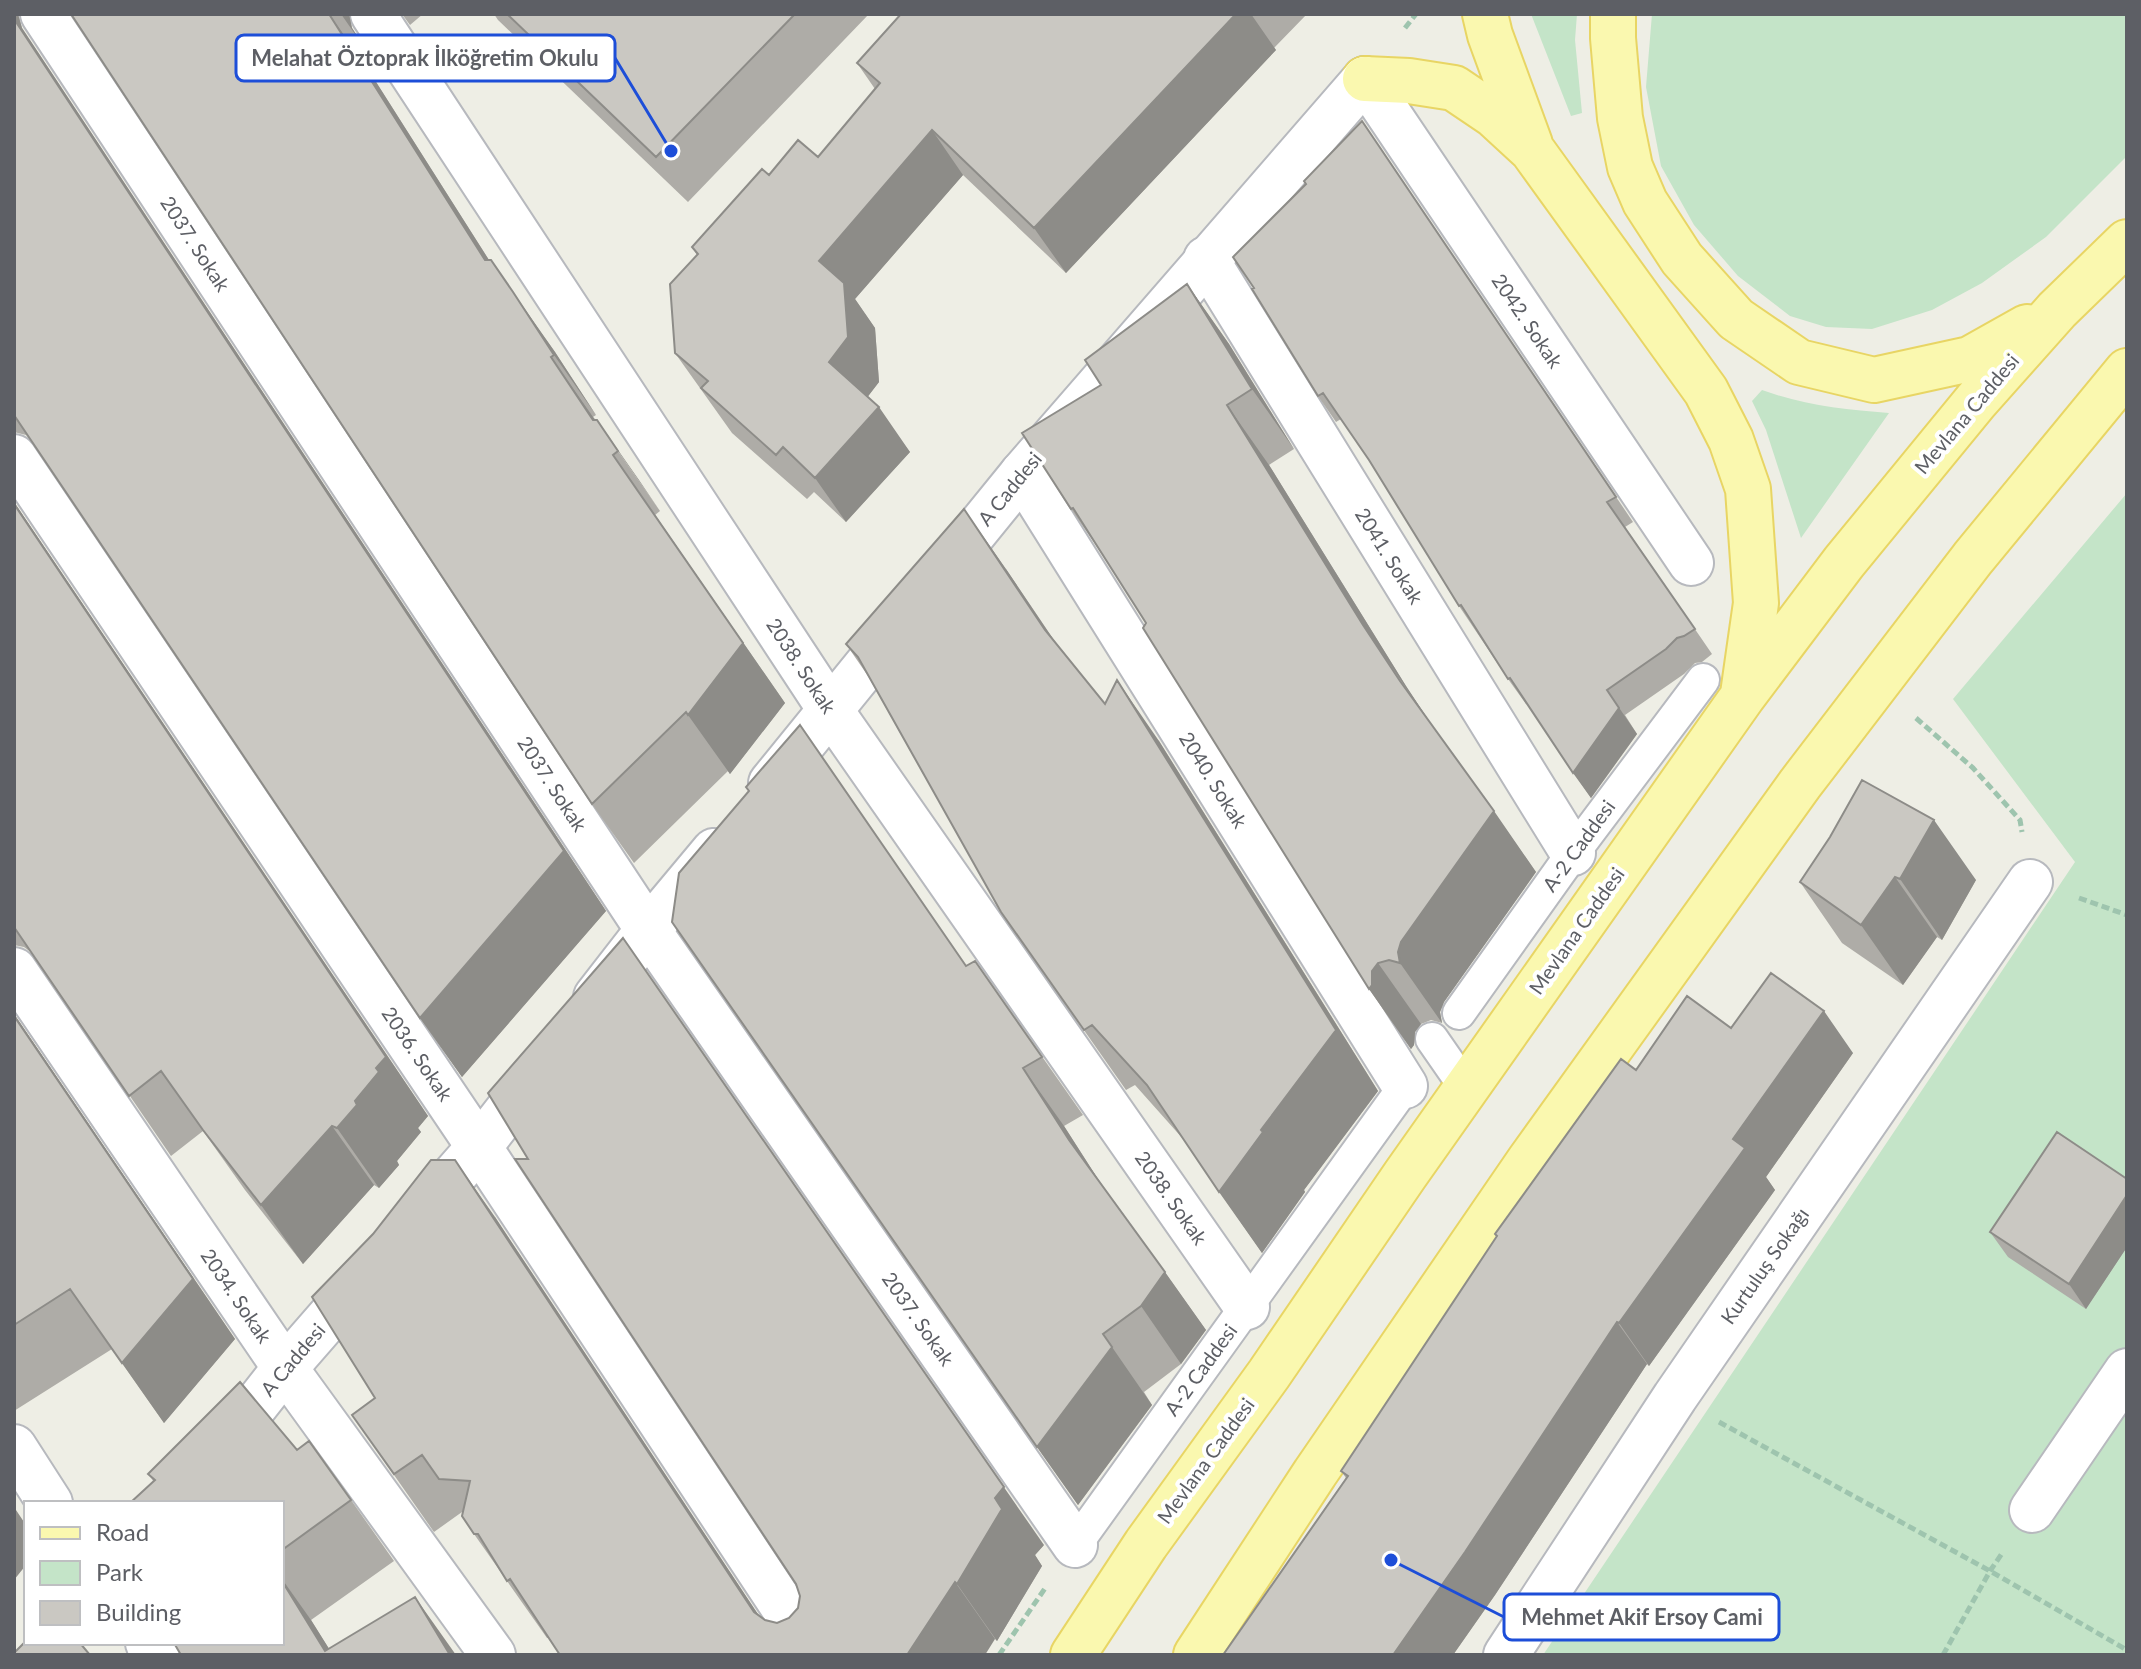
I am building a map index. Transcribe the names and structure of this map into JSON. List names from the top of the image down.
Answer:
{
  "streets": {
    "main road": ["Mevlana Caddesi"],
    "street": [
      "2037. Sokak",
      "2042. Sokak",
      "A Caddesi",
      "2041. Sokak",
      "2038. Sokak",
      "2040. Sokak",
      "2036. Sokak",
      "Kurtuluş Sokağı",
      "2034. Sokak"
    ],
    "lane": ["A-2 Caddesi"]
  },
  "crossings": [
    ["2037. Sokak", "A Caddesi"],
    ["2037. Sokak", "A-2 Caddesi"],
    ["2042. Sokak", "A Caddesi"],
    ["A Caddesi", "2041. Sokak"],
    ["A Caddesi", "2038. Sokak"],
    ["A Caddesi", "2040. Sokak"],
    ["A Caddesi", "2036. Sokak"],
    ["A Caddesi", "2034. Sokak"],
    ["2041. Sokak", "A-2 Caddesi"],
    ["2038. Sokak", "A-2 Caddesi"],
    ["2040. Sokak", "A-2 Caddesi"]
  ],
  "places": ["Melahat Öztoprak İlköğretim Okulu", "Mehmet Akif Ersoy Cami"],
  "legend": ["Road", "Park", "Building"]
}
